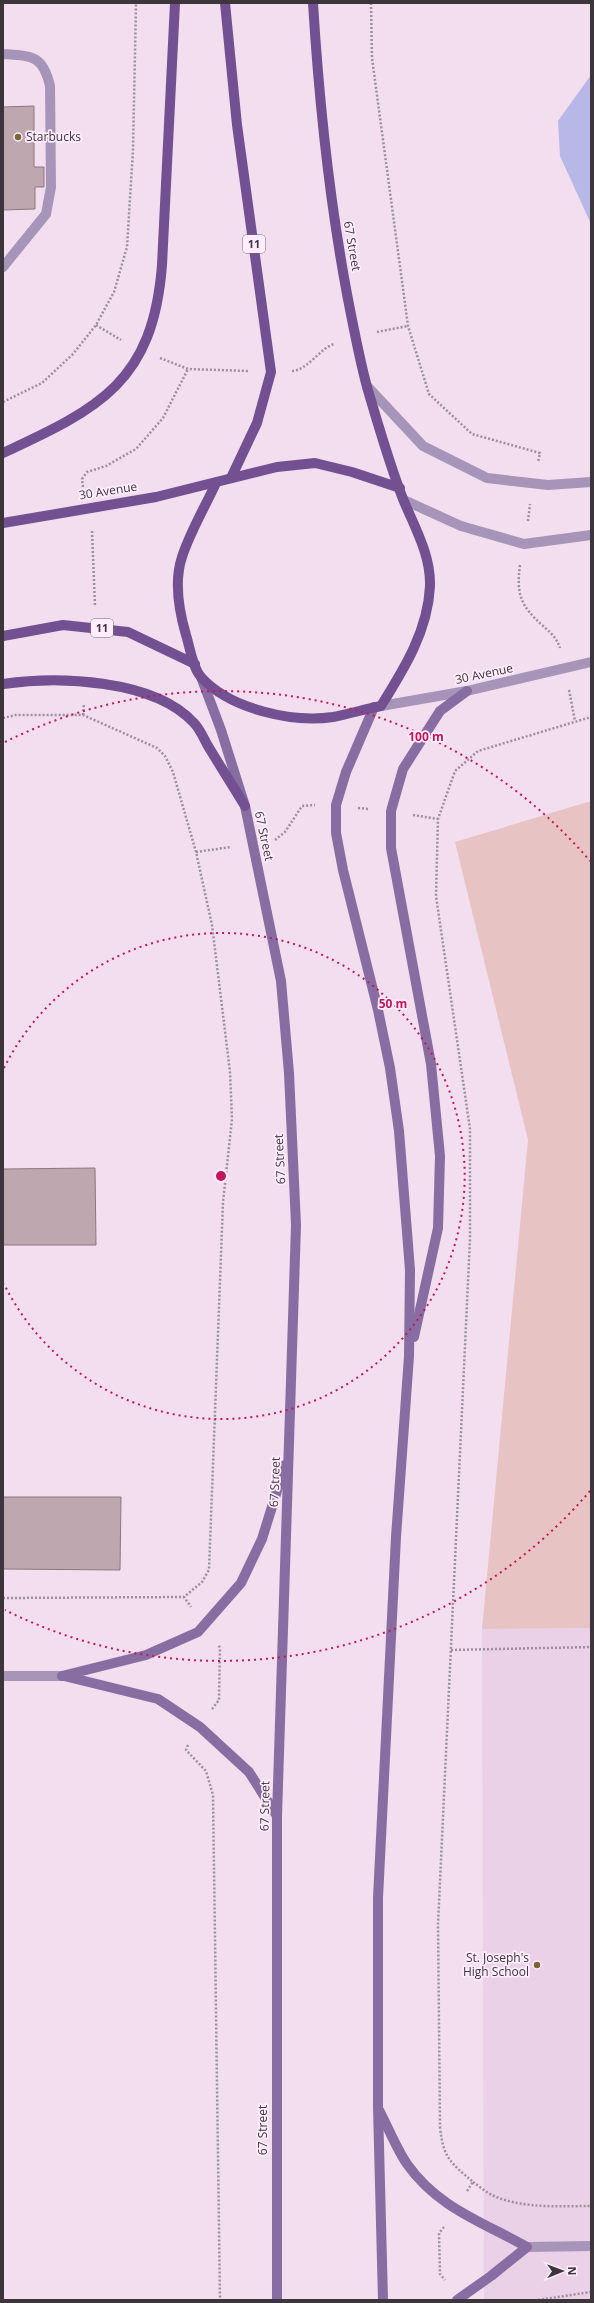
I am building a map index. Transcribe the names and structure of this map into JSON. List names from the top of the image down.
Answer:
{
  "streets": {
    "main road": ["11", "67 Street", "30 Avenue"]
  },
  "crossings": [
    ["11", "30 Avenue"],
    ["67 Street", "30 Avenue"]
  ],
  "places": ["Starbucks", "St. Joseph's High School"],
  "north": "right",
  "rings": ["100 m", "50 m"]
}
